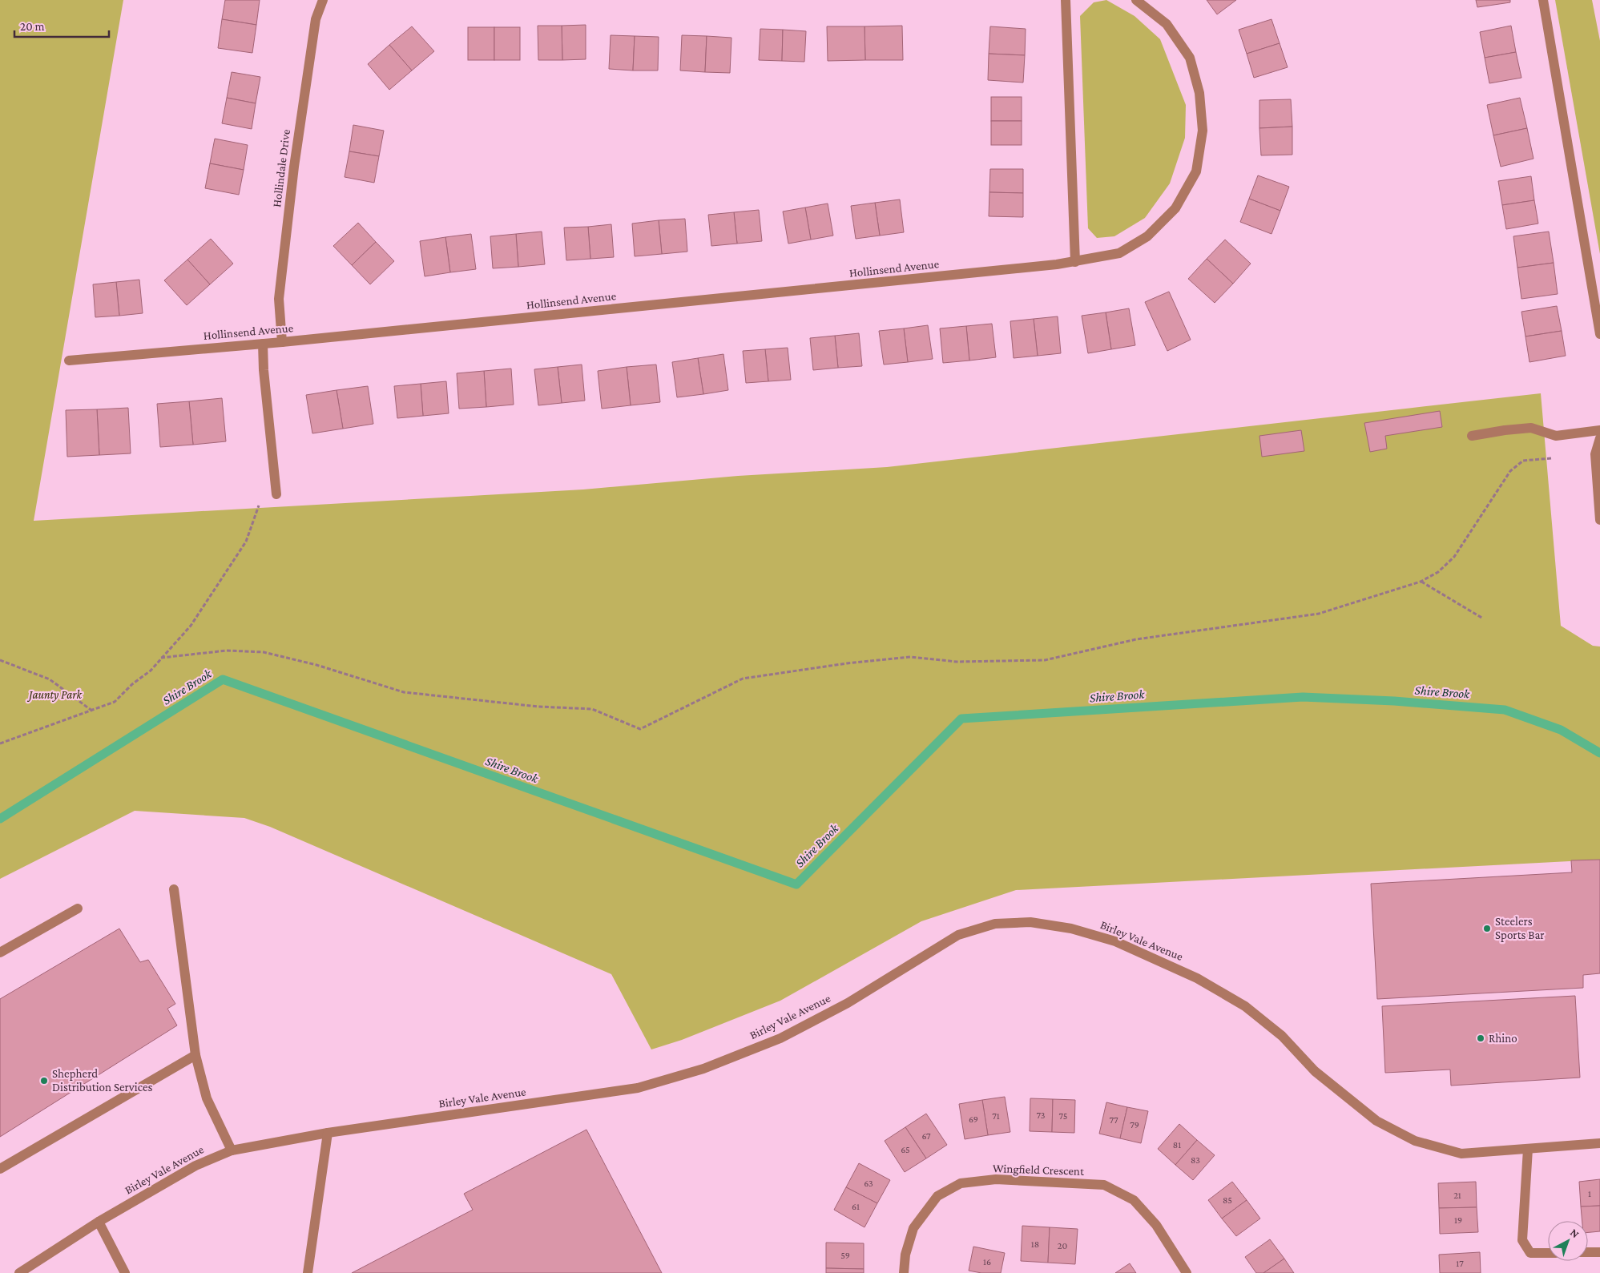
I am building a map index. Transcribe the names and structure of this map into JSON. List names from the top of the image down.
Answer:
{
  "streets": {
    "street": [
      "Hollindale Drive",
      "Hollinsend Avenue",
      "Birley Vale Avenue",
      "Wingfield Crescent"
    ]
  },
  "crossings": [
    ["Hollindale Drive", "Hollinsend Avenue"]
  ],
  "water": ["Shire Brook"],
  "parks": ["Jaunty Park"],
  "places": ["Steelers Sports Bar", "Rhino", "Shepherd Distribution Services"],
  "house_numbers": [
    "73",
    "71",
    "75",
    "69",
    "77",
    "79",
    "67",
    "81",
    "65",
    "83",
    "63",
    "1",
    "21",
    "85",
    "61",
    "19",
    "18",
    "20",
    "59",
    "16",
    "17"
  ],
  "scale_bar": "20 m",
  "north": "top right"
}
